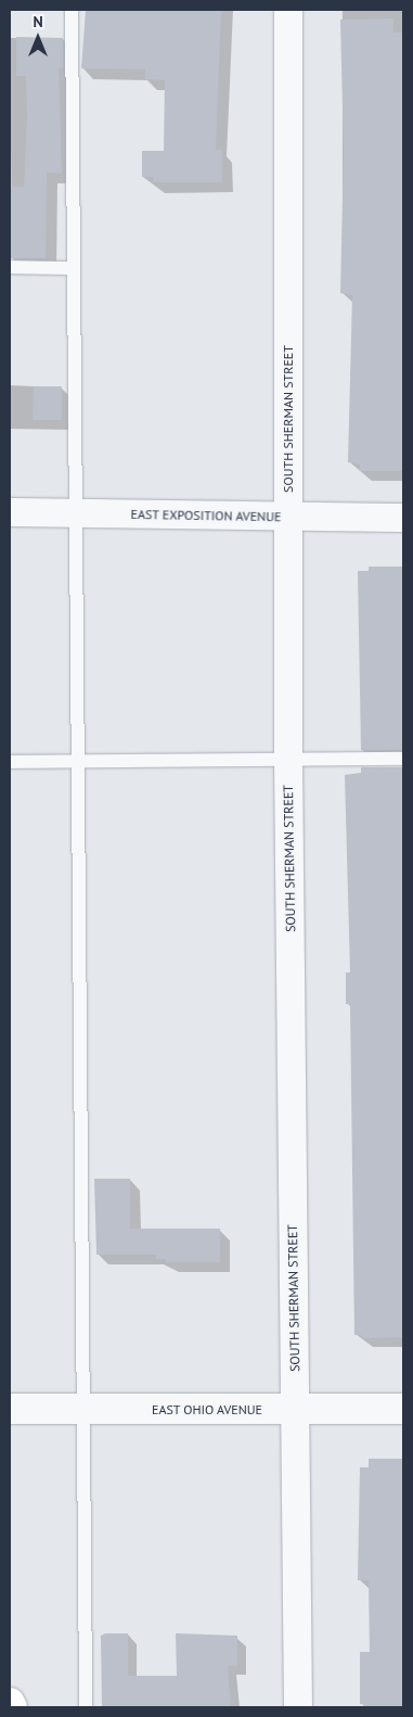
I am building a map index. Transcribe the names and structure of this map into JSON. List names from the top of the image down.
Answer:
{
  "streets": {
    "street": ["SOUTH SHERMAN STREET", "EAST EXPOSITION AVENUE", "EAST OHIO AVENUE"]
  },
  "crossings": [
    ["SOUTH SHERMAN STREET", "EAST EXPOSITION AVENUE"],
    ["SOUTH SHERMAN STREET", "EAST OHIO AVENUE"]
  ],
  "north": "top"
}
